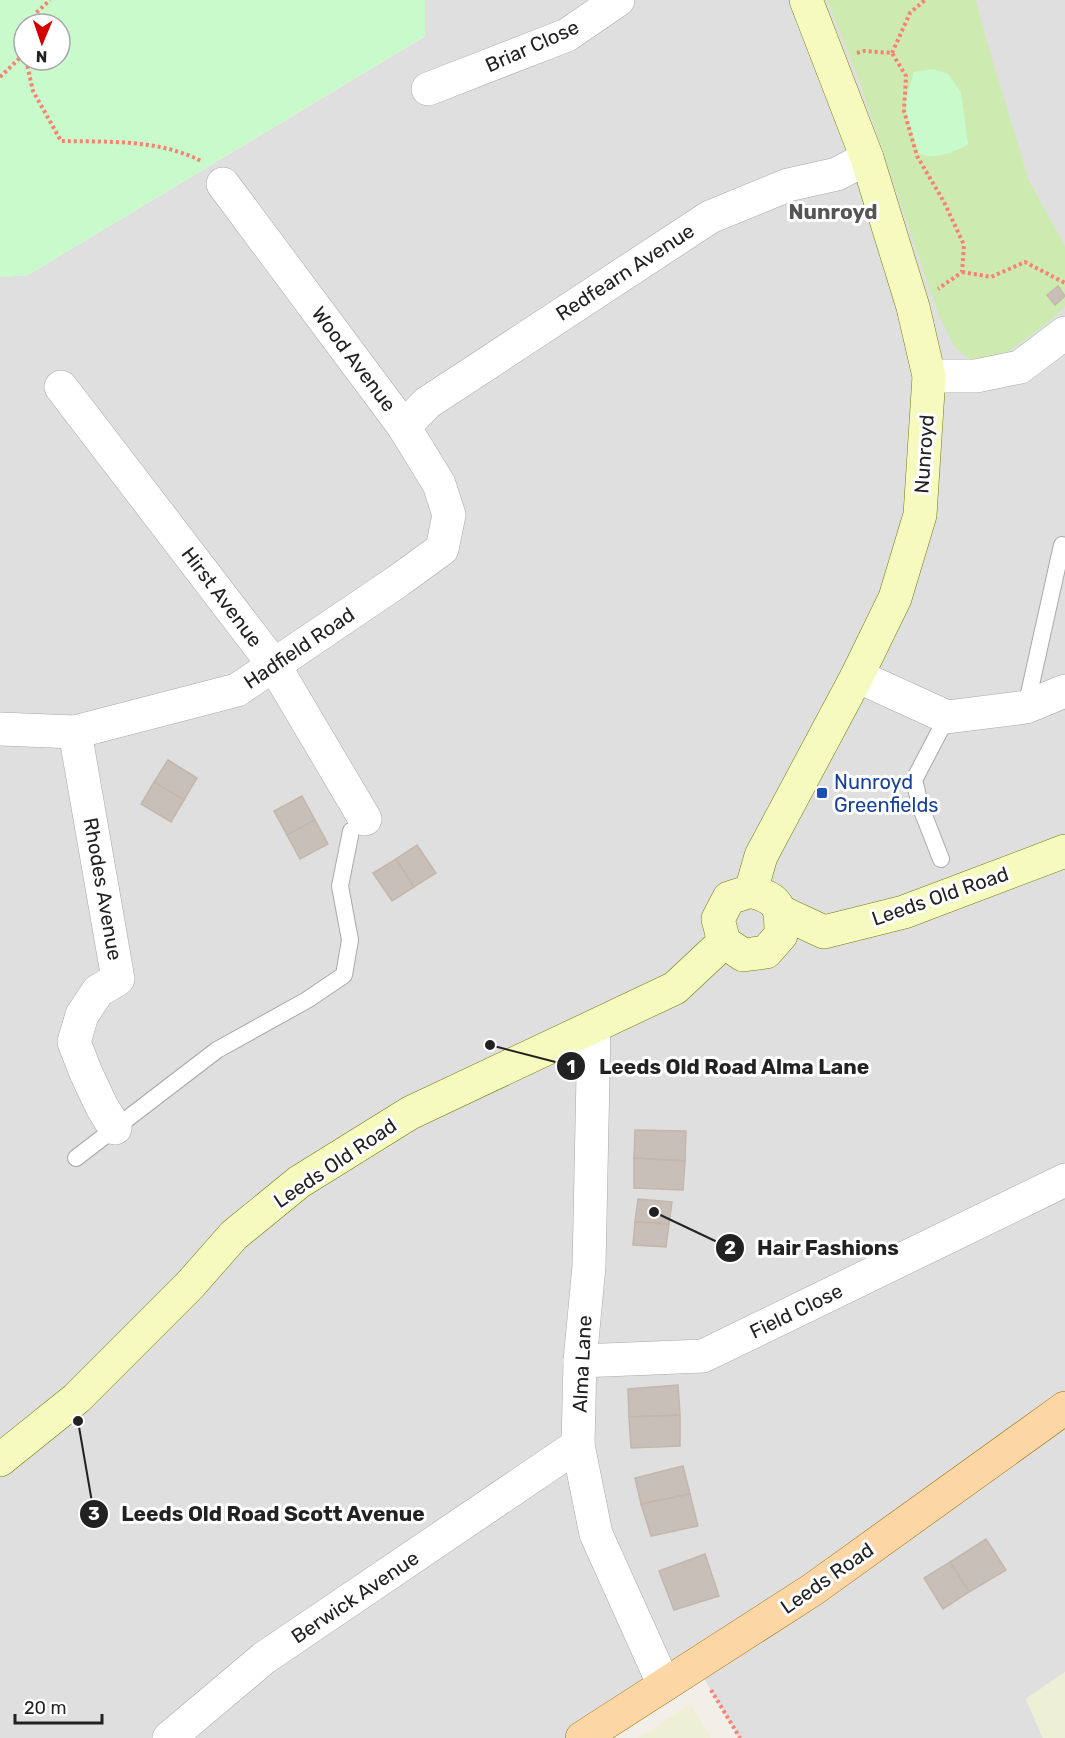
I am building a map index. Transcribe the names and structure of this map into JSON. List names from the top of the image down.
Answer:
{
  "streets": {
    "main road": ["Leeds Road"],
    "street": [
      "Briar Close",
      "Redfearn Avenue",
      "Wood Avenue",
      "Nunroyd",
      "Hirst Avenue",
      "Hadfield Road",
      "Rhodes Avenue",
      "Leeds Old Road",
      "Field Close",
      "Alma Lane",
      "Berwick Avenue"
    ]
  },
  "crossings": [
    ["Redfearn Avenue", "Wood Avenue"],
    ["Redfearn Avenue", "Nunroyd"],
    ["Wood Avenue", "Hadfield Road"],
    ["Nunroyd", "Leeds Old Road"],
    ["Hirst Avenue", "Hadfield Road"],
    ["Hadfield Road", "Rhodes Avenue"],
    ["Leeds Old Road", "Alma Lane"],
    ["Field Close", "Alma Lane"],
    ["Alma Lane", "Leeds Road"],
    ["Alma Lane", "Berwick Avenue"]
  ],
  "districts": ["Nunroyd"],
  "places": {
    "transit": ["Nunroyd Greenfields"],
    "other": ["Leeds Old Road Alma Lane", "Hair Fashions", "Leeds Old Road Scott Avenue"]
  },
  "scale_bar": "20 m",
  "north": "bottom"
}
